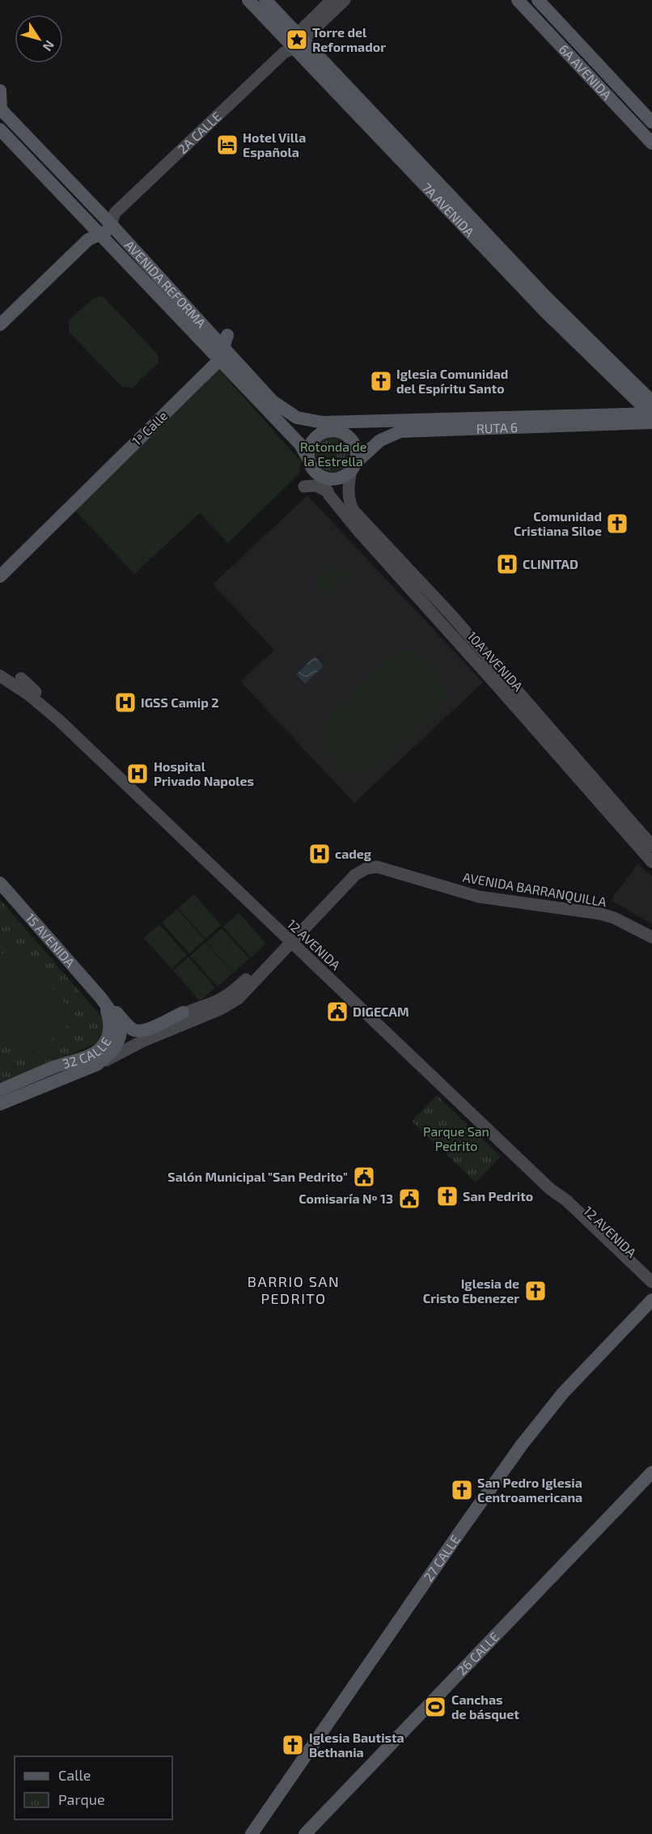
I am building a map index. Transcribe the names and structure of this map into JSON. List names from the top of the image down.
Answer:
{
  "streets": {
    "main road": [
      "6A AVENIDA",
      "2A CALLE",
      "7A AVENIDA",
      "AVENIDA REFORMA",
      "RUTA 6",
      "1ª Calle",
      "10A AVENIDA",
      "AVENIDA BARRANQUILLA",
      "15 AVENIDA",
      "12 AVENIDA",
      "32 CALLE",
      "27 CALLE",
      "26 CALLE"
    ]
  },
  "crossings": [
    ["2A CALLE", "7A AVENIDA"],
    ["2A CALLE", "AVENIDA REFORMA"],
    ["7A AVENIDA", "RUTA 6"],
    ["AVENIDA REFORMA", "RUTA 6"],
    ["AVENIDA REFORMA", "1ª Calle"],
    ["AVENIDA REFORMA", "10A AVENIDA"],
    ["RUTA 6", "10A AVENIDA"],
    ["AVENIDA BARRANQUILLA", "32 CALLE"],
    ["15 AVENIDA", "32 CALLE"],
    ["12 AVENIDA", "32 CALLE"]
  ],
  "districts": ["BARRIO SAN PEDRITO"],
  "parks": ["Rotonda de la Estrella", "Parque San Pedrito"],
  "places": {
    "place": ["Torre del Reformador"],
    "hotel": ["Hotel Villa Española"],
    "church": [
      "Iglesia Comunidad del Espíritu Santo",
      "Comunidad Cristiana Siloe",
      "San Pedrito",
      "Iglesia de Cristo Ebenezer",
      "San Pedro Iglesia Centroamericana",
      "Iglesia Bautista Bethania"
    ],
    "hospital": [
      "CLINITAD",
      "IGSS Camip 2",
      "Hospital Privado Napoles",
      "cadeg"
    ],
    "public building": ["DIGECAM", "Salón Municipal \"San Pedrito\"", "Comisaría Nº 13"],
    "sports": ["Canchas de básquet"]
  },
  "legend": ["Calle", "Parque"],
  "north": "bottom right"
}
